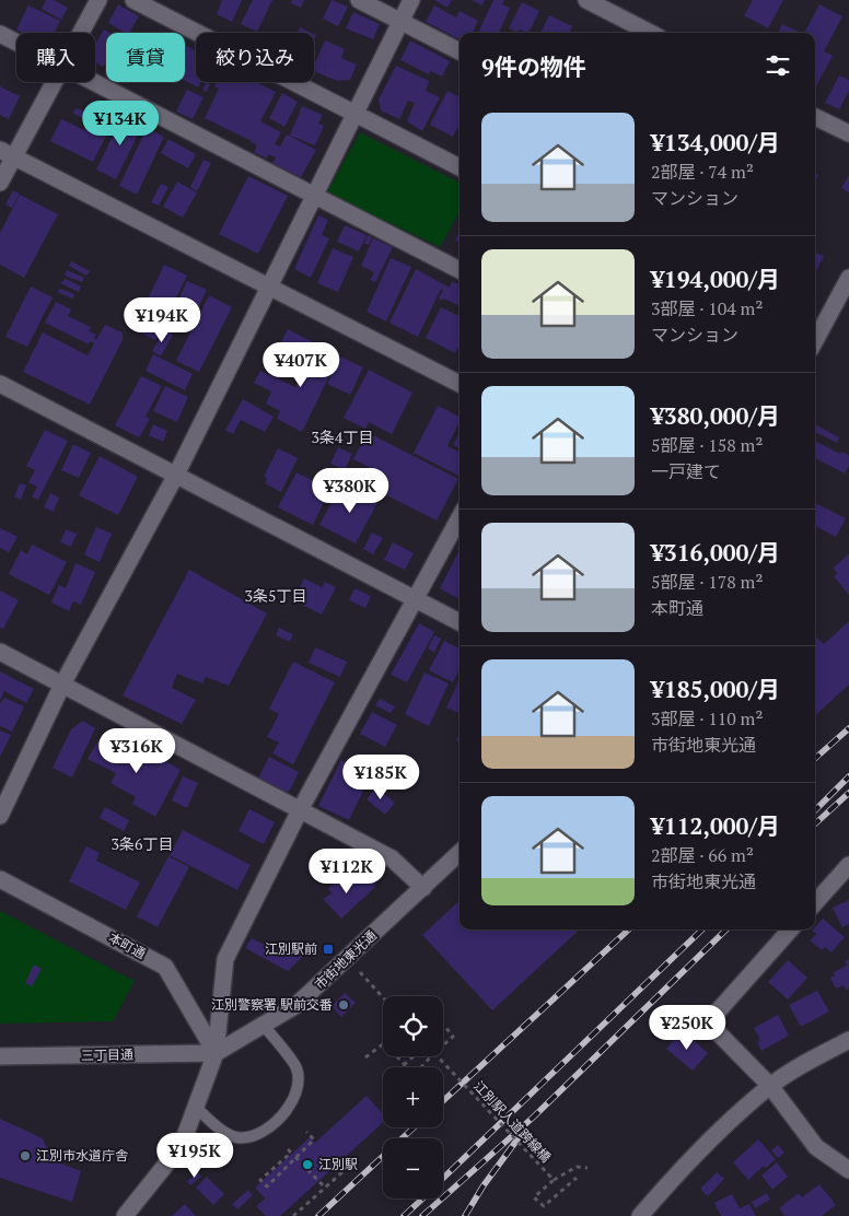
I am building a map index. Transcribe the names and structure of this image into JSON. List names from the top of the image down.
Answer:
{
  "streets": {
    "street": ["本町通", "市街地東光通", "三丁目通"],
    "path": ["江別駅人道跨線橋"]
  },
  "crossings": [
    ["本町通", "市街地東光通"],
    ["本町通", "三丁目通"],
    ["市街地東光通", "三丁目通"]
  ],
  "districts": ["3条4丁目", "3条5丁目", "3条6丁目"],
  "places": {
    "transit": ["江別駅前"],
    "other": ["江別警察署 駅前交番", "江別市水道庁舎", "江別駅"]
  },
  "page": {
    "chip": ["購入", "賃貸", "絞り込み"],
    "heading": "9件の物件",
    "list": [
      {
        "name": "¥134,000/月",
        "note": "2部屋 · 74 m² · マンション"
      },
      {
        "name": "¥194,000/月",
        "note": "3部屋 · 104 m² · マンション"
      },
      {
        "name": "¥380,000/月",
        "note": "5部屋 · 158 m² · 一戸建て"
      },
      {
        "name": "¥316,000/月",
        "note": "5部屋 · 178 m² · 本町通"
      },
      {
        "name": "¥185,000/月",
        "note": "3部屋 · 110 m² · 市街地東光通"
      },
      {
        "name": "¥112,000/月",
        "note": "2部屋 · 66 m² · 市街地東光通"
      }
    ],
    "price": [
      "¥134K",
      "¥194K",
      "¥407K",
      "¥380K",
      "¥316K",
      "¥185K",
      "¥112K",
      "¥250K",
      "¥195K"
    ],
    "map_buttons": ["+", "−"]
  }
}
